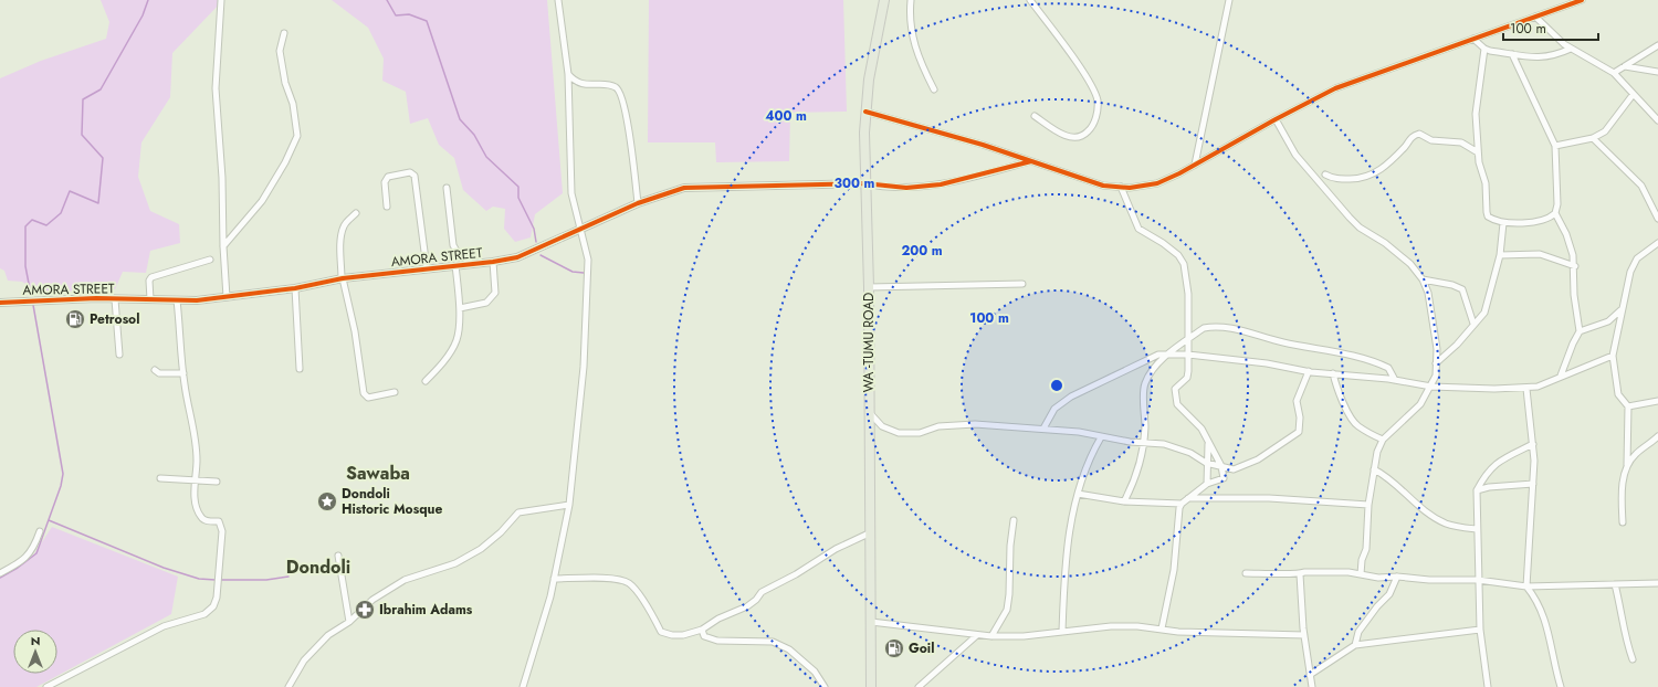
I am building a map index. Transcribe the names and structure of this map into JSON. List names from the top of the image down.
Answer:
{
  "streets": {
    "highway": ["WA -TUMU ROAD"],
    "street": ["AMORA STREET"]
  },
  "crossings": [
    ["AMORA STREET", "WA -TUMU ROAD"]
  ],
  "districts": ["Sawaba", "Dondoli"],
  "places": {
    "fuel station": ["Petrosol", "Goil"],
    "place": ["Dondoli Historic Mosque"],
    "pharmacy": ["Ibrahim Adams"]
  },
  "scale_bar": "100 m",
  "north": "top",
  "rings": [
    "400 m",
    "300 m",
    "200 m",
    "100 m"
  ]
}
